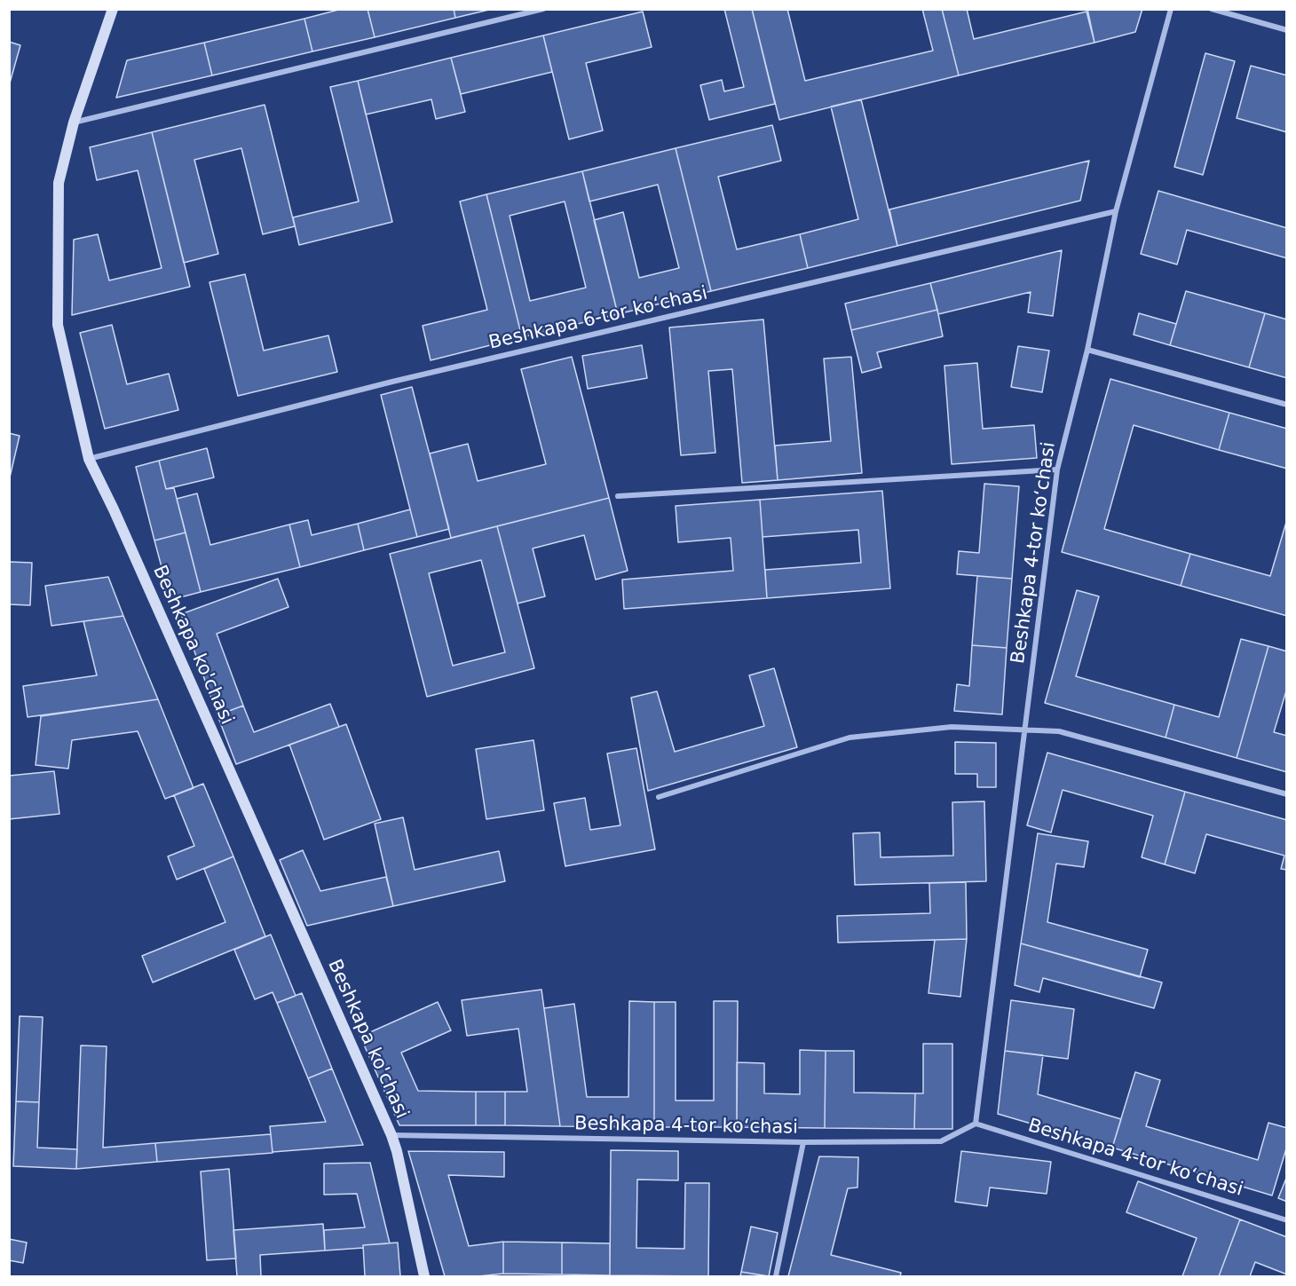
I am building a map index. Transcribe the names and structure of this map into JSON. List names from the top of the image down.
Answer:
{
  "streets": {
    "street": ["Beshkapa 6-tor koʻchasi", "Beshkapa 4-tor koʻchasi", "Beshkapa ko'chasi"]
  },
  "crossings": [
    ["Beshkapa 6-tor koʻchasi", "Beshkapa 4-tor koʻchasi"],
    ["Beshkapa 6-tor koʻchasi", "Beshkapa ko'chasi"],
    ["Beshkapa 4-tor koʻchasi", "Beshkapa ko'chasi"]
  ]
}
